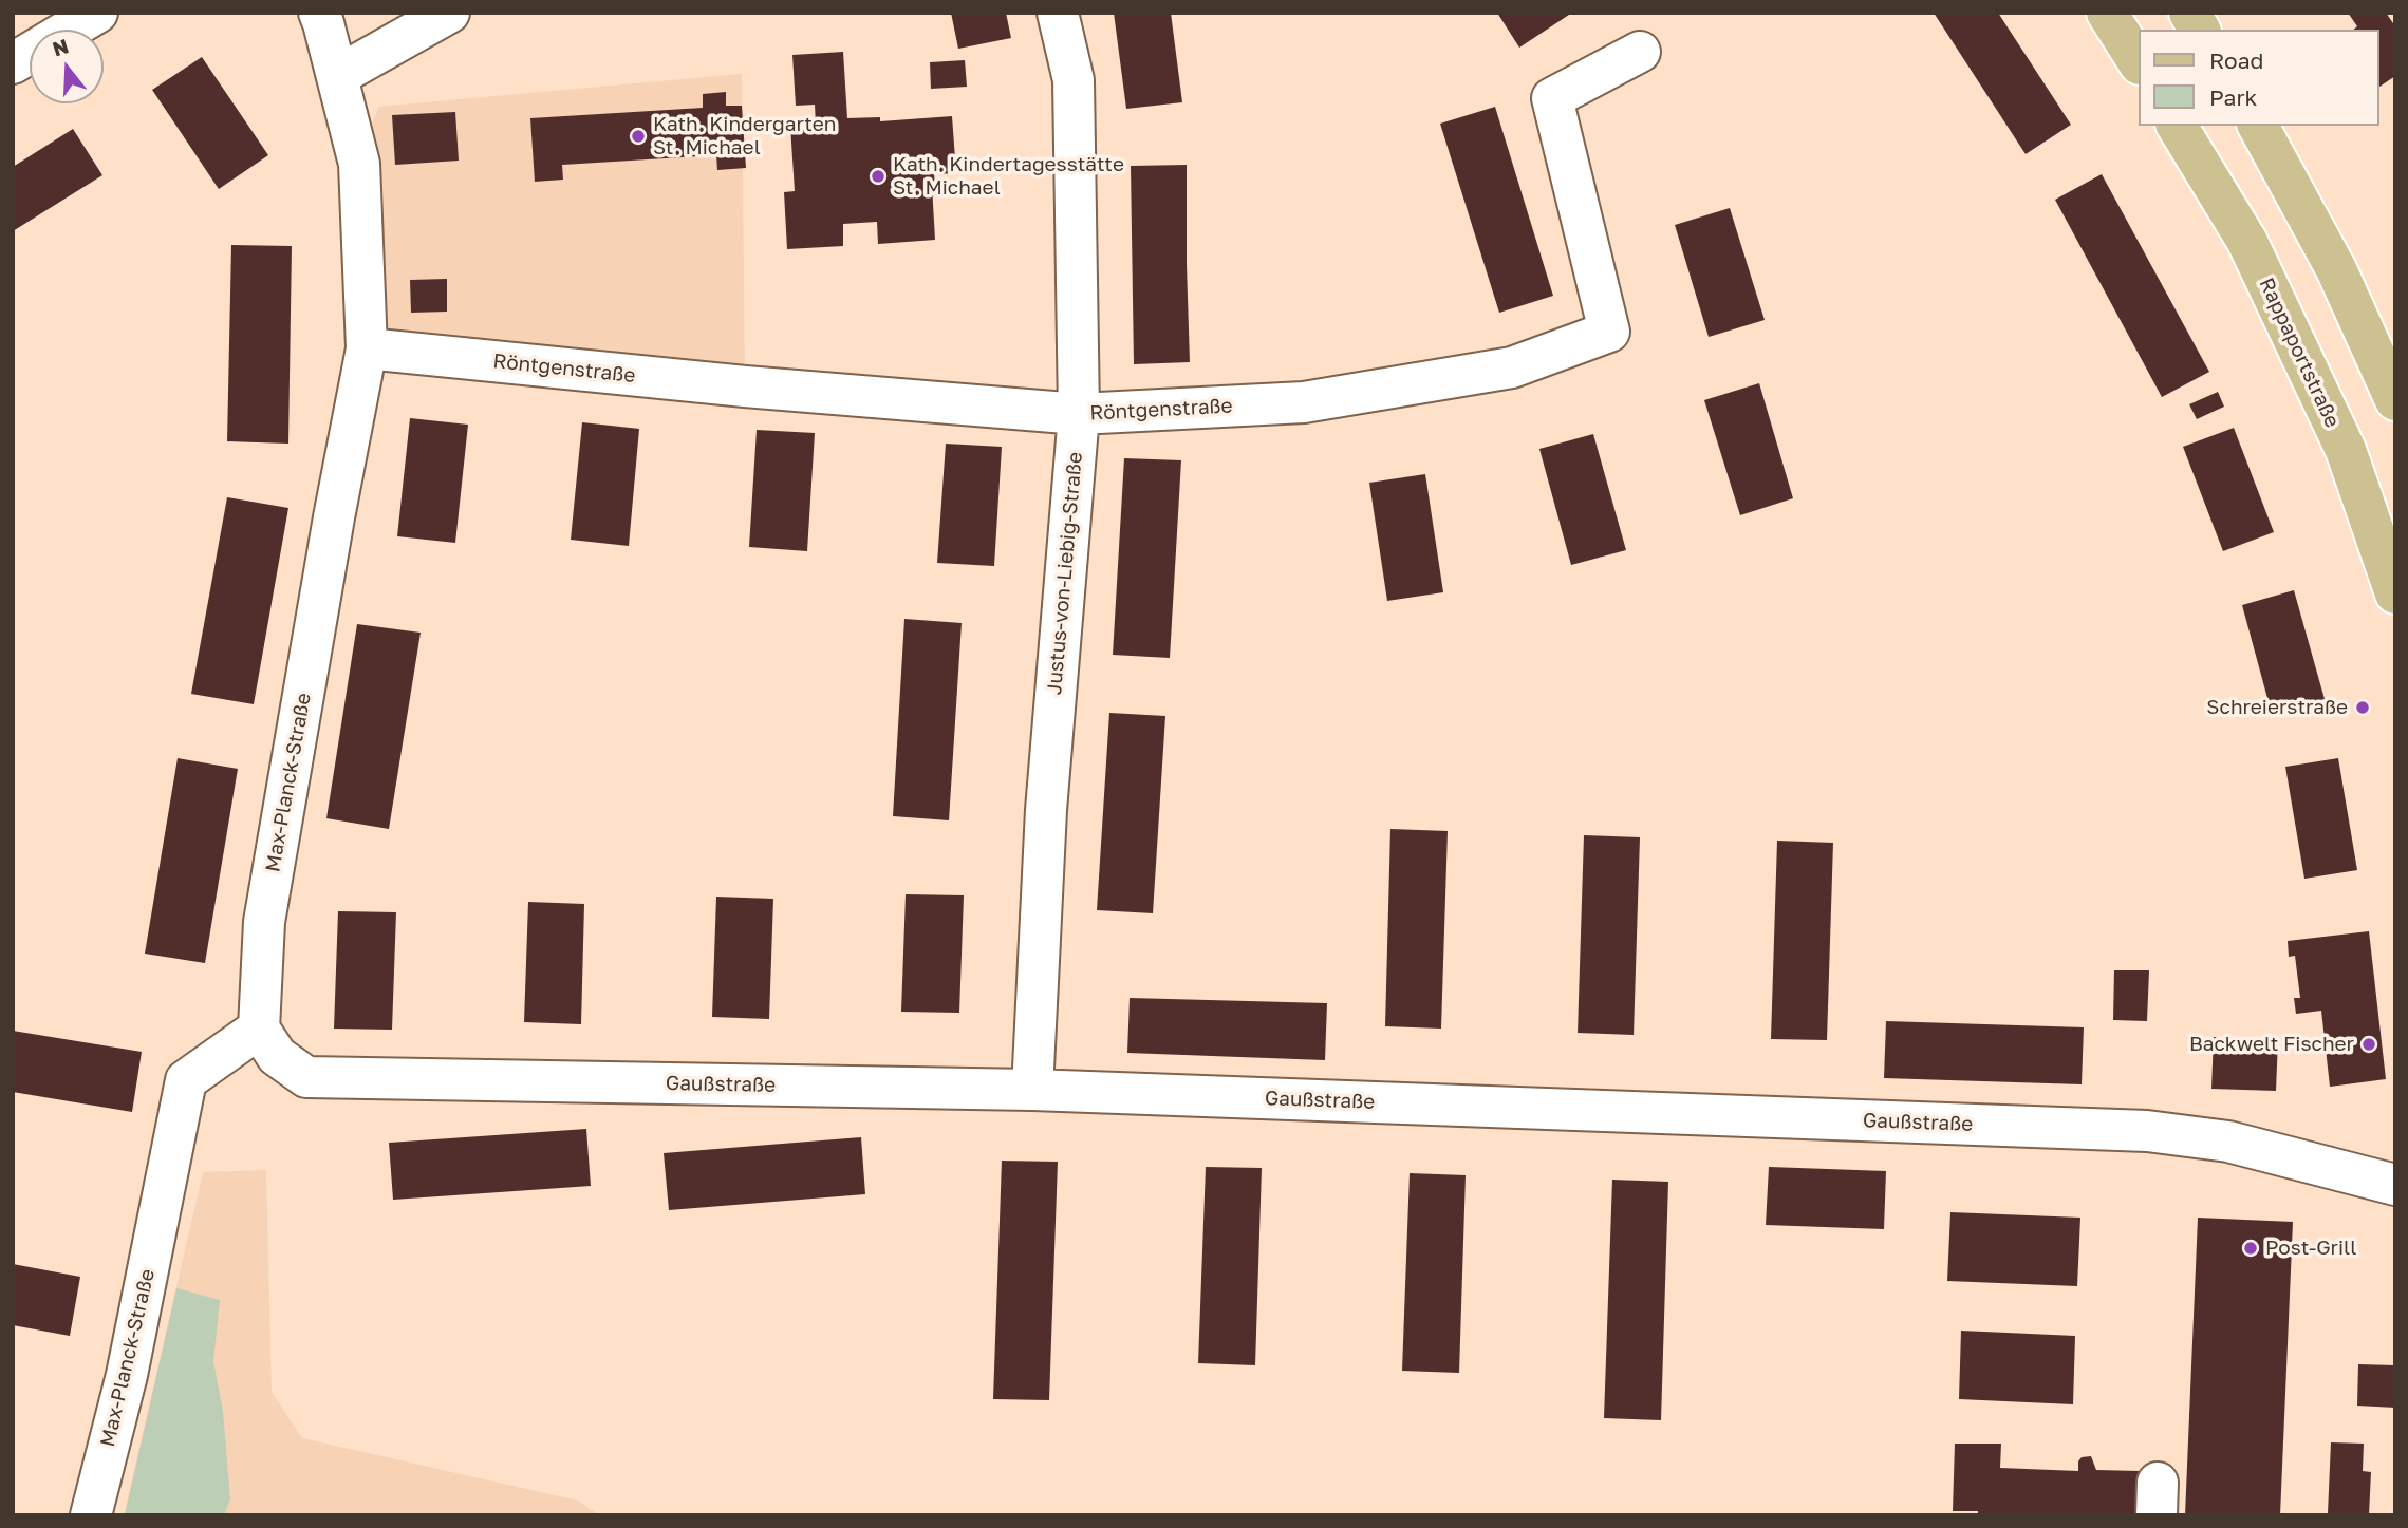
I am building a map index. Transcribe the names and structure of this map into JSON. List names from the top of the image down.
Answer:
{
  "streets": {
    "main road": ["Rappaportstraße"],
    "street": [
      "Röntgenstraße",
      "Justus-von-Liebig-Straße",
      "Max-Planck-Straße",
      "Gaußstraße"
    ]
  },
  "crossings": [
    ["Röntgenstraße", "Justus-von-Liebig-Straße"],
    ["Röntgenstraße", "Max-Planck-Straße"],
    ["Justus-von-Liebig-Straße", "Gaußstraße"],
    ["Max-Planck-Straße", "Gaußstraße"]
  ],
  "places": [
    "Kath. Kindergarten St. Michael",
    "Kath. Kindertagesstätte St. Michael",
    "Schreierstraße",
    "Backwelt Fischer",
    "Post-Grill"
  ],
  "legend": ["Road", "Park"],
  "north": "top"
}
